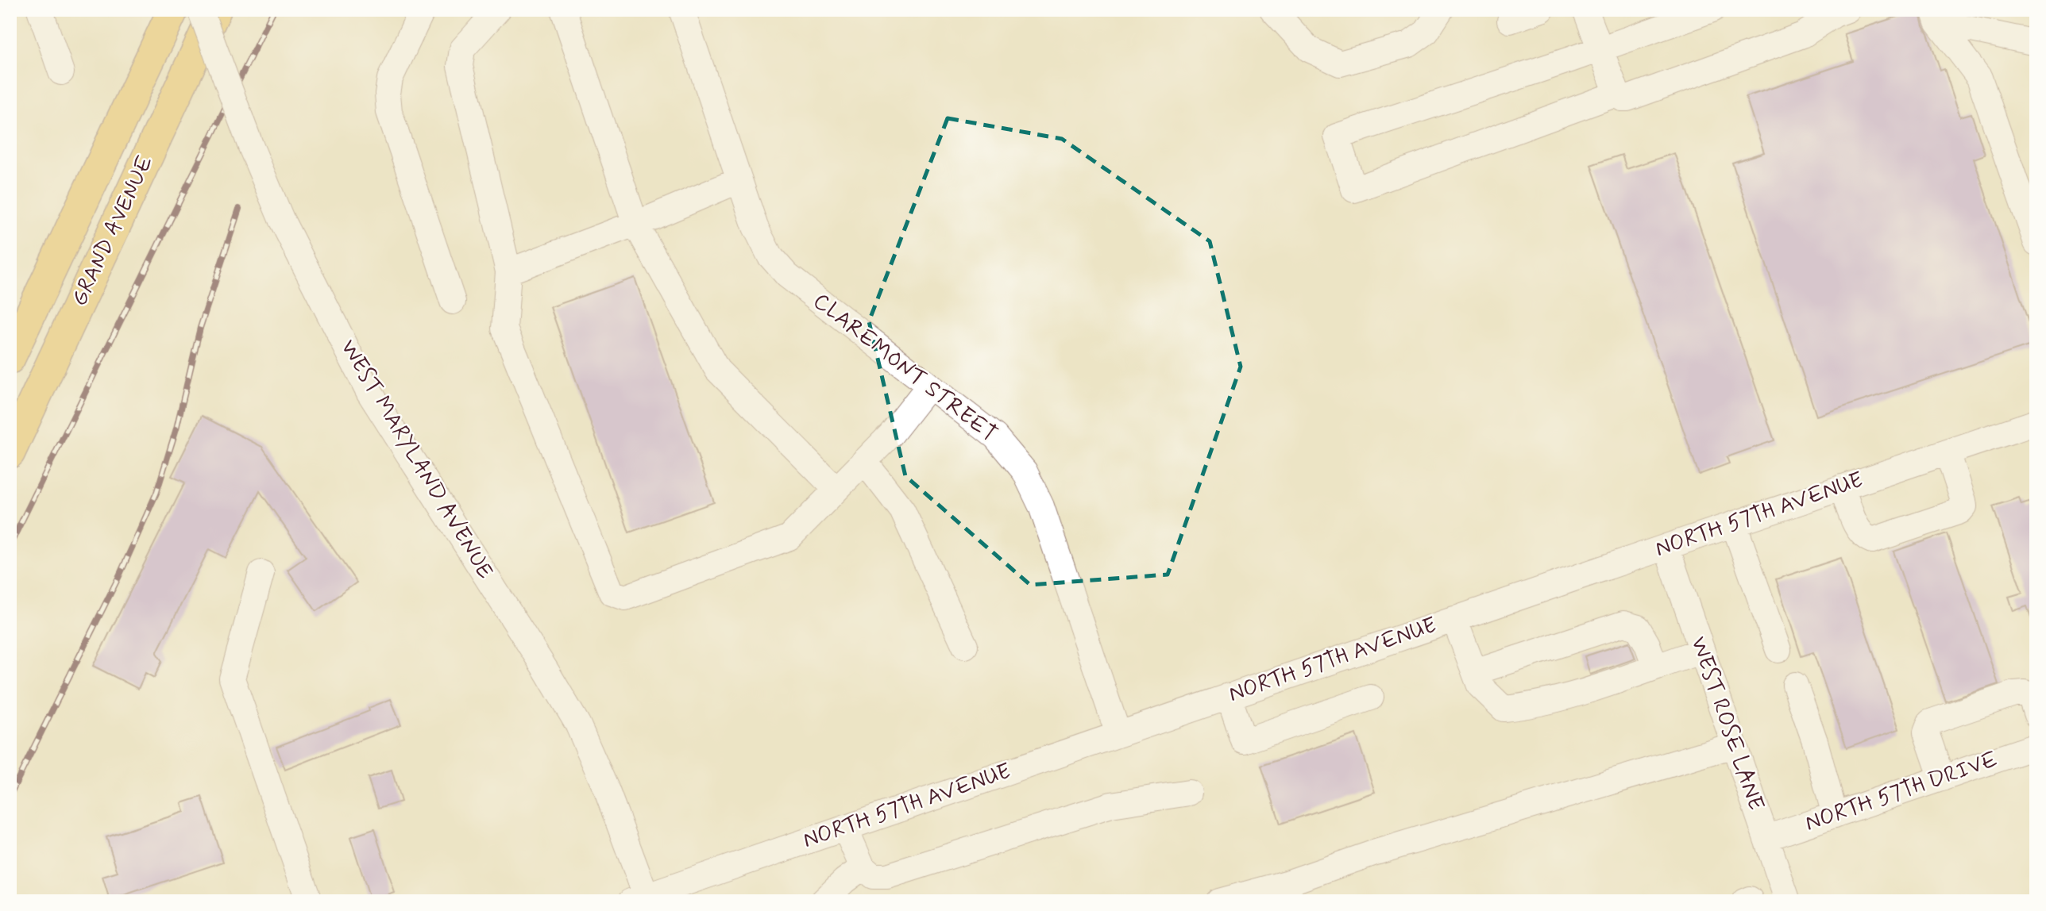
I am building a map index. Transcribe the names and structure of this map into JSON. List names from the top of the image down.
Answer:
{
  "streets": {
    "highway": ["GRAND AVENUE"],
    "street": [
      "CLAREMONT STREET",
      "WEST MARYLAND AVENUE",
      "NORTH 57TH AVENUE",
      "WEST ROSE LANE",
      "NORTH 57TH DRIVE"
    ]
  },
  "crossings": [
    ["CLAREMONT STREET", "NORTH 57TH AVENUE"],
    ["WEST MARYLAND AVENUE", "NORTH 57TH AVENUE"],
    ["NORTH 57TH AVENUE", "WEST ROSE LANE"],
    ["WEST ROSE LANE", "NORTH 57TH DRIVE"]
  ]
}
